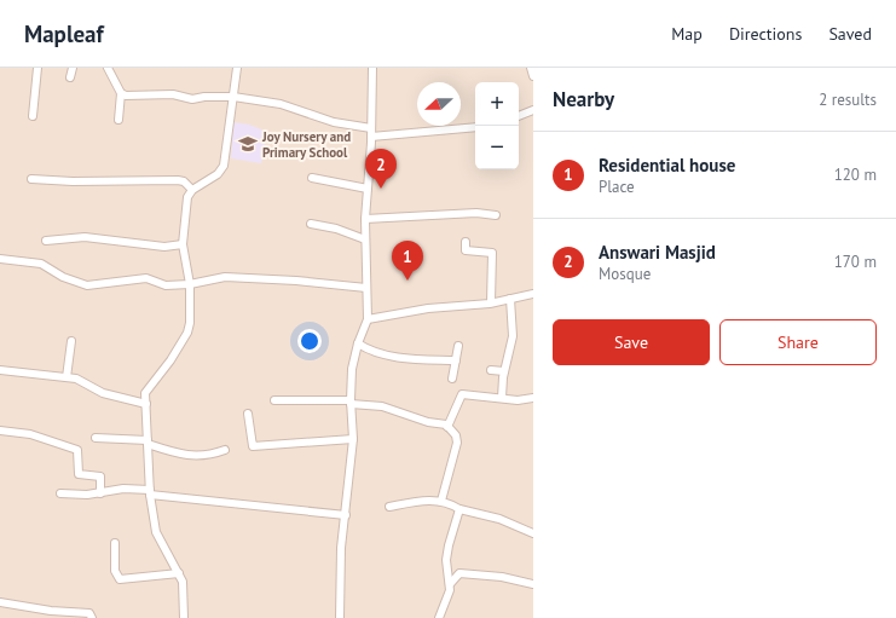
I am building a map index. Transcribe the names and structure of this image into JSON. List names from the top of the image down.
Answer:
{
  "places": {
    "school or university": ["Joy Nursery and Primary School"]
  },
  "north": "left",
  "page": {
    "header": "Mapleaf",
    "nav": ["Map", "Directions", "Saved"],
    "heading": ["Nearby", "2 results"],
    "map_buttons": ["+", "−"],
    "list": [
      {
        "mark": "1",
        "name": "Residential house",
        "note": "Place",
        "value": "120 m"
      },
      {
        "mark": "2",
        "name": "Answari Masjid",
        "note": "Mosque",
        "value": "170 m"
      }
    ],
    "pins": ["2", "1"],
    "buttons": ["Save", "Share"]
  }
}
